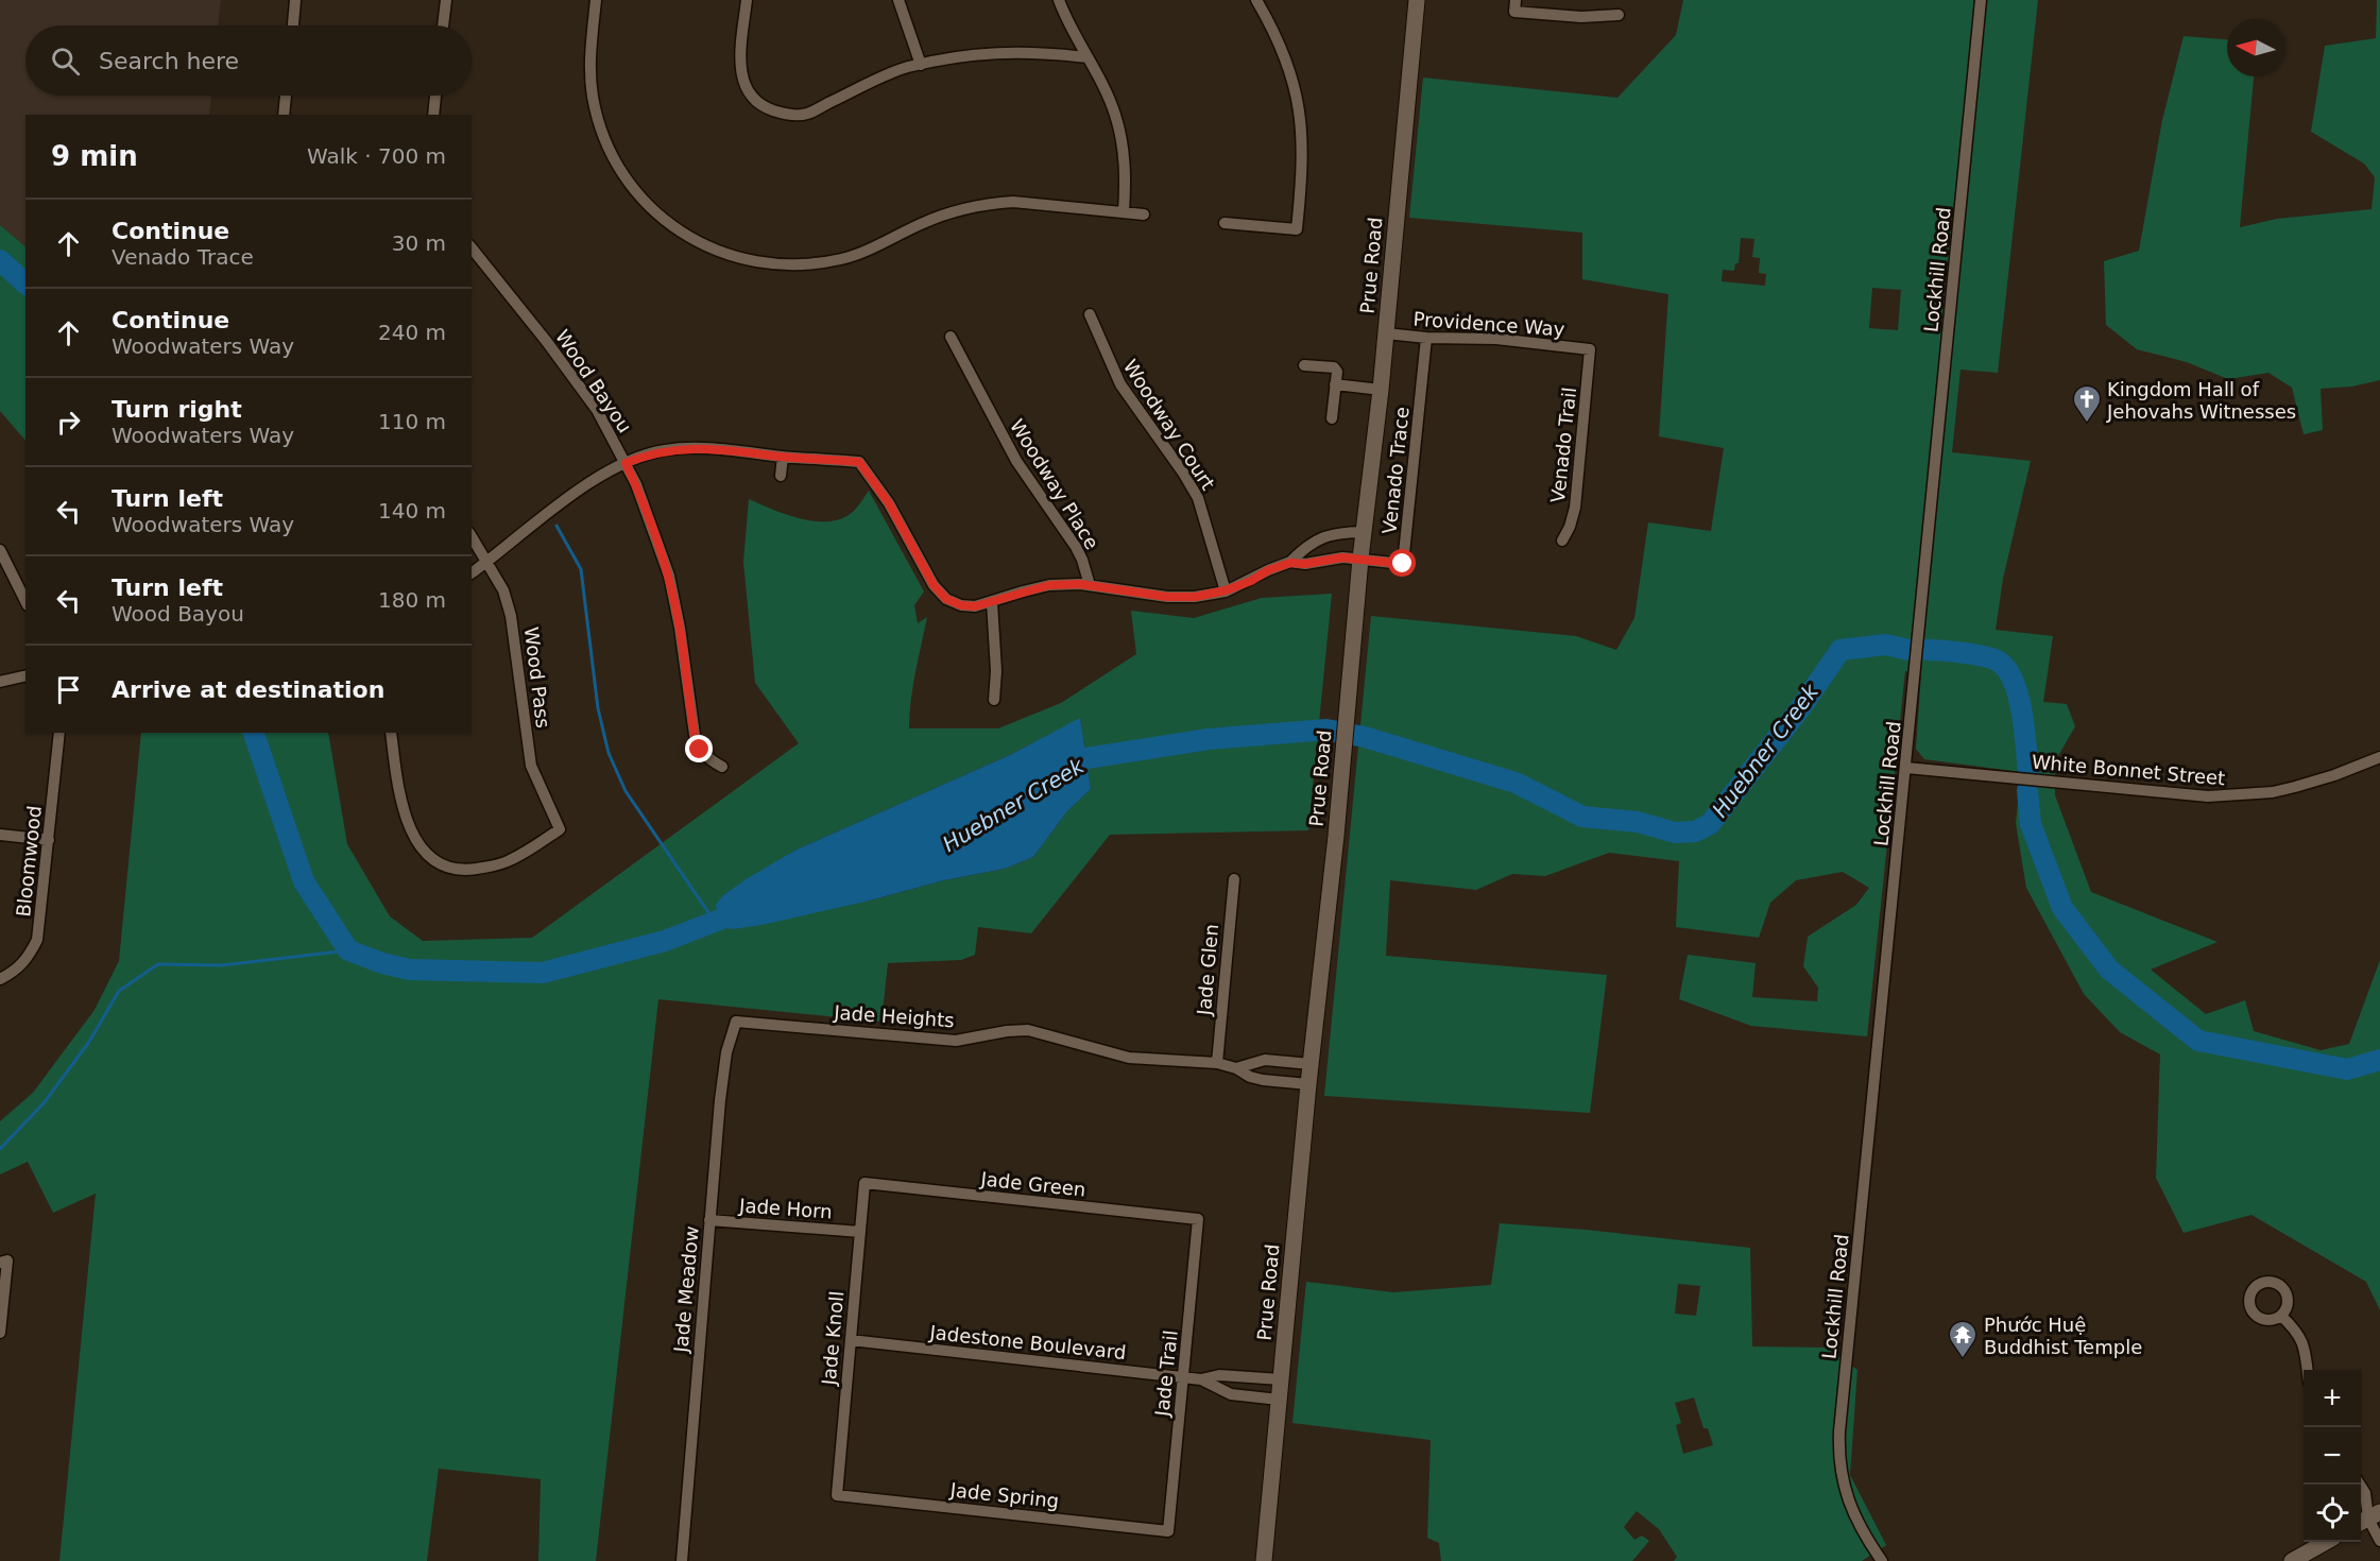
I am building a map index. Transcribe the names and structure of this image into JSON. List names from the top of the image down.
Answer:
{
  "streets": {
    "main road": ["Prue Road"],
    "street": [
      "Lockhill Road",
      "Providence Way",
      "Wood Bayou",
      "Woodway Court",
      "Venado Trail",
      "Venado Trace",
      "Woodway Place",
      "Wood Pass",
      "White Bonnet Street",
      "Bloomwood",
      "Jade Glen",
      "Jade Heights",
      "Jade Green",
      "Jade Horn",
      "Jade Meadow",
      "Jade Knoll",
      "Jadestone Boulevard",
      "Jade Trail",
      "Jade Spring"
    ]
  },
  "crossings": [
    ["Prue Road", "Providence Way"],
    ["Prue Road", "Venado Trace"],
    ["Prue Road", "Jade Heights"],
    ["Prue Road", "Jadestone Boulevard"],
    ["Lockhill Road", "White Bonnet Street"],
    ["Providence Way", "Venado Trail"],
    ["Providence Way", "Venado Trace"],
    ["Jade Glen", "Jade Heights"],
    ["Jade Heights", "Jade Meadow"],
    ["Jade Green", "Jade Knoll"],
    ["Jade Green", "Jade Trail"],
    ["Jade Horn", "Jade Meadow"],
    ["Jade Horn", "Jade Knoll"],
    ["Jade Knoll", "Jadestone Boulevard"],
    ["Jade Knoll", "Jade Spring"],
    ["Jadestone Boulevard", "Jade Trail"],
    ["Jade Trail", "Jade Spring"]
  ],
  "water": ["Huebner Creek"],
  "places": {
    "church": ["Kingdom Hall of Jehovahs Witnesses"],
    "temple": ["Phước Huệ Buddhist Temple"]
  },
  "north": "left",
  "page": {
    "search": "Search here",
    "heading": ["9 min", "Walk · 700 m"],
    "list": [
      ["Continue", "Venado Trace", "30 m"],
      ["Continue", "Woodwaters Way", "240 m"],
      ["Turn right", "Woodwaters Way", "110 m"],
      ["Turn left", "Woodwaters Way", "140 m"],
      ["Turn left", "Wood Bayou", "180 m"],
      "Arrive at destination"
    ],
    "map_buttons": ["+", "−"]
  }
}
